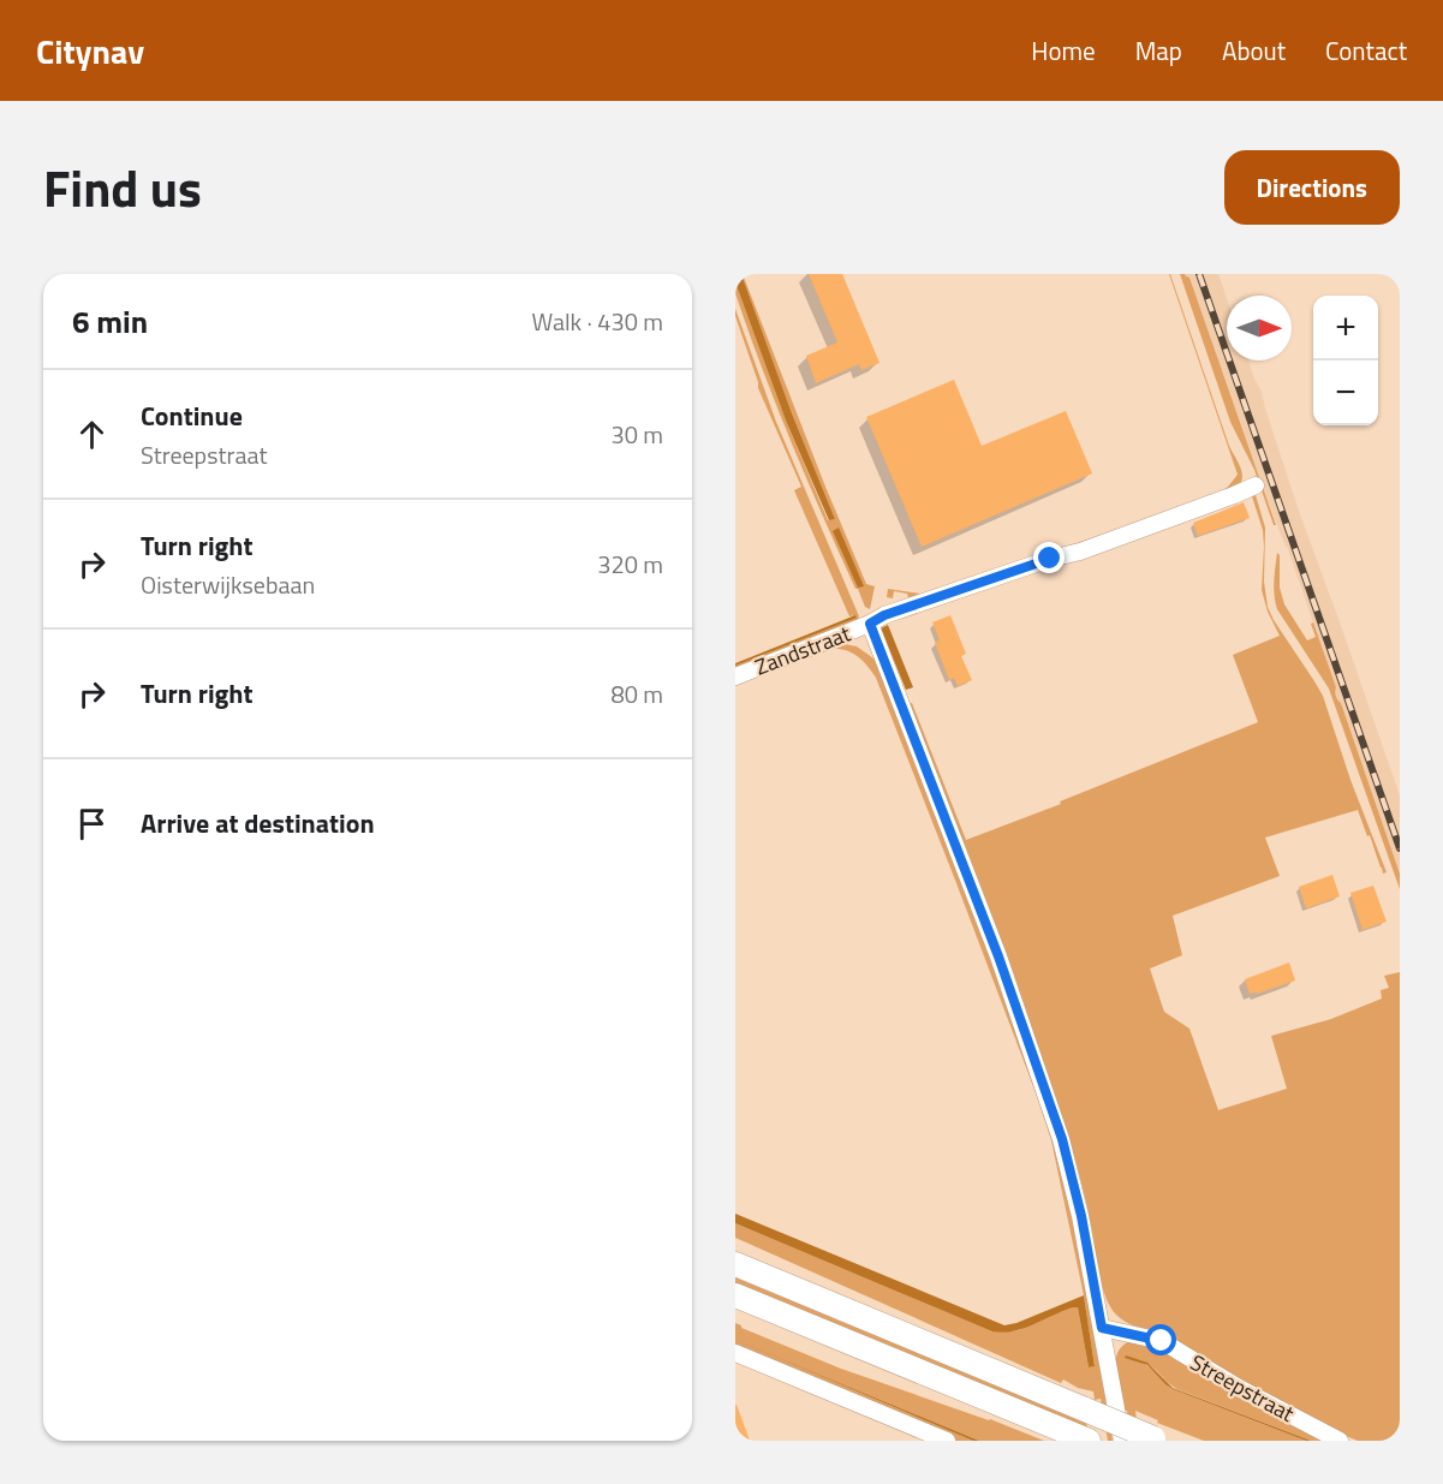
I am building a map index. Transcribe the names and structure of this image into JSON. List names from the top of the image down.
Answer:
{
  "streets": {
    "street": ["Zandstraat", "Streepstraat"]
  },
  "north": "right",
  "page": {
    "header": "Citynav",
    "nav": [
      "Home",
      "Map",
      "About",
      "Contact"
    ],
    "title": "Find us",
    "buttons": "Directions",
    "heading": ["6 min", "Walk · 430 m"],
    "map_buttons": ["+", "−"],
    "list": [
      ["Continue", "Streepstraat", "30 m"],
      ["Turn right", "Oisterwijksebaan", "320 m"],
      ["Turn right", "80 m"],
      "Arrive at destination"
    ]
  }
}
